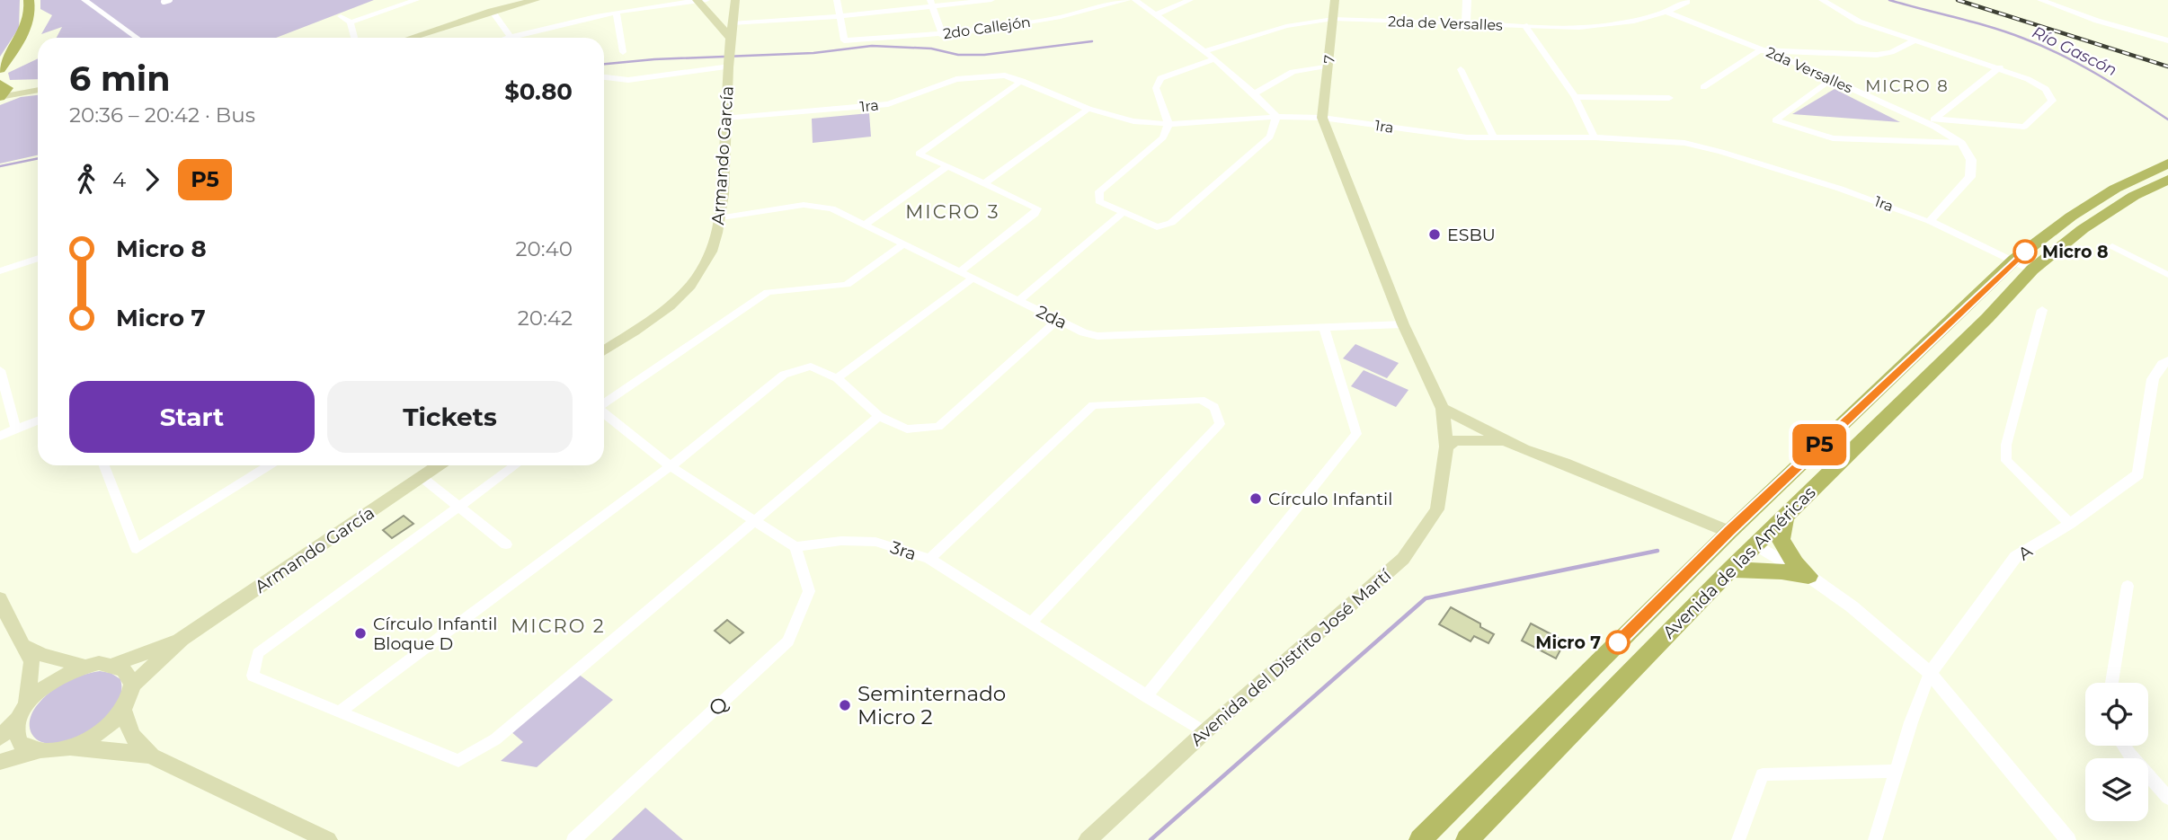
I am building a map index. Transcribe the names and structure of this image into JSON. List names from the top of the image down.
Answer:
{
  "streets": {
    "main road": [
      "7",
      "Armando García",
      "Avenida de las Américas",
      "Avenida del Distrito José Martí"
    ],
    "street": [
      "2da de Versalles",
      "2do Callejón",
      "2da Versalles",
      "1ra",
      "2da",
      "3ra",
      "A",
      "Q"
    ]
  },
  "crossings": [
    ["2da de Versalles", "7"],
    ["2da de Versalles", "2da Versalles"],
    ["7", "1ra"],
    ["7", "Avenida del Distrito José Martí"],
    ["1ra", "Armando García"],
    ["1ra", "Avenida de las Américas"],
    ["1ra", "Avenida del Distrito José Martí"],
    ["Armando García", "2da"],
    ["2da", "Avenida del Distrito José Martí"],
    ["3ra", "Avenida del Distrito José Martí"],
    ["3ra", "Q"]
  ],
  "districts": ["MICRO 8", "MICRO 3", "MICRO 2"],
  "water": ["Río Gascón"],
  "places": [
    "ESBU",
    "Micro 8",
    "Círculo Infantil",
    "Círculo Infantil Bloque D",
    "Micro 7",
    "Seminternado Micro 2"
  ],
  "lines": ["bus line P5"],
  "page": {
    "on_map": "P5",
    "heading": ["6 min", "20:36 – 20:42 · Bus", "$0.80"],
    "legs": ["4", "P5"],
    "list": [
      {
        "name": "Micro 8",
        "value": "20:40"
      },
      {
        "name": "Micro 7",
        "value": "20:42"
      }
    ],
    "buttons": ["Start", "Tickets"]
  }
}
